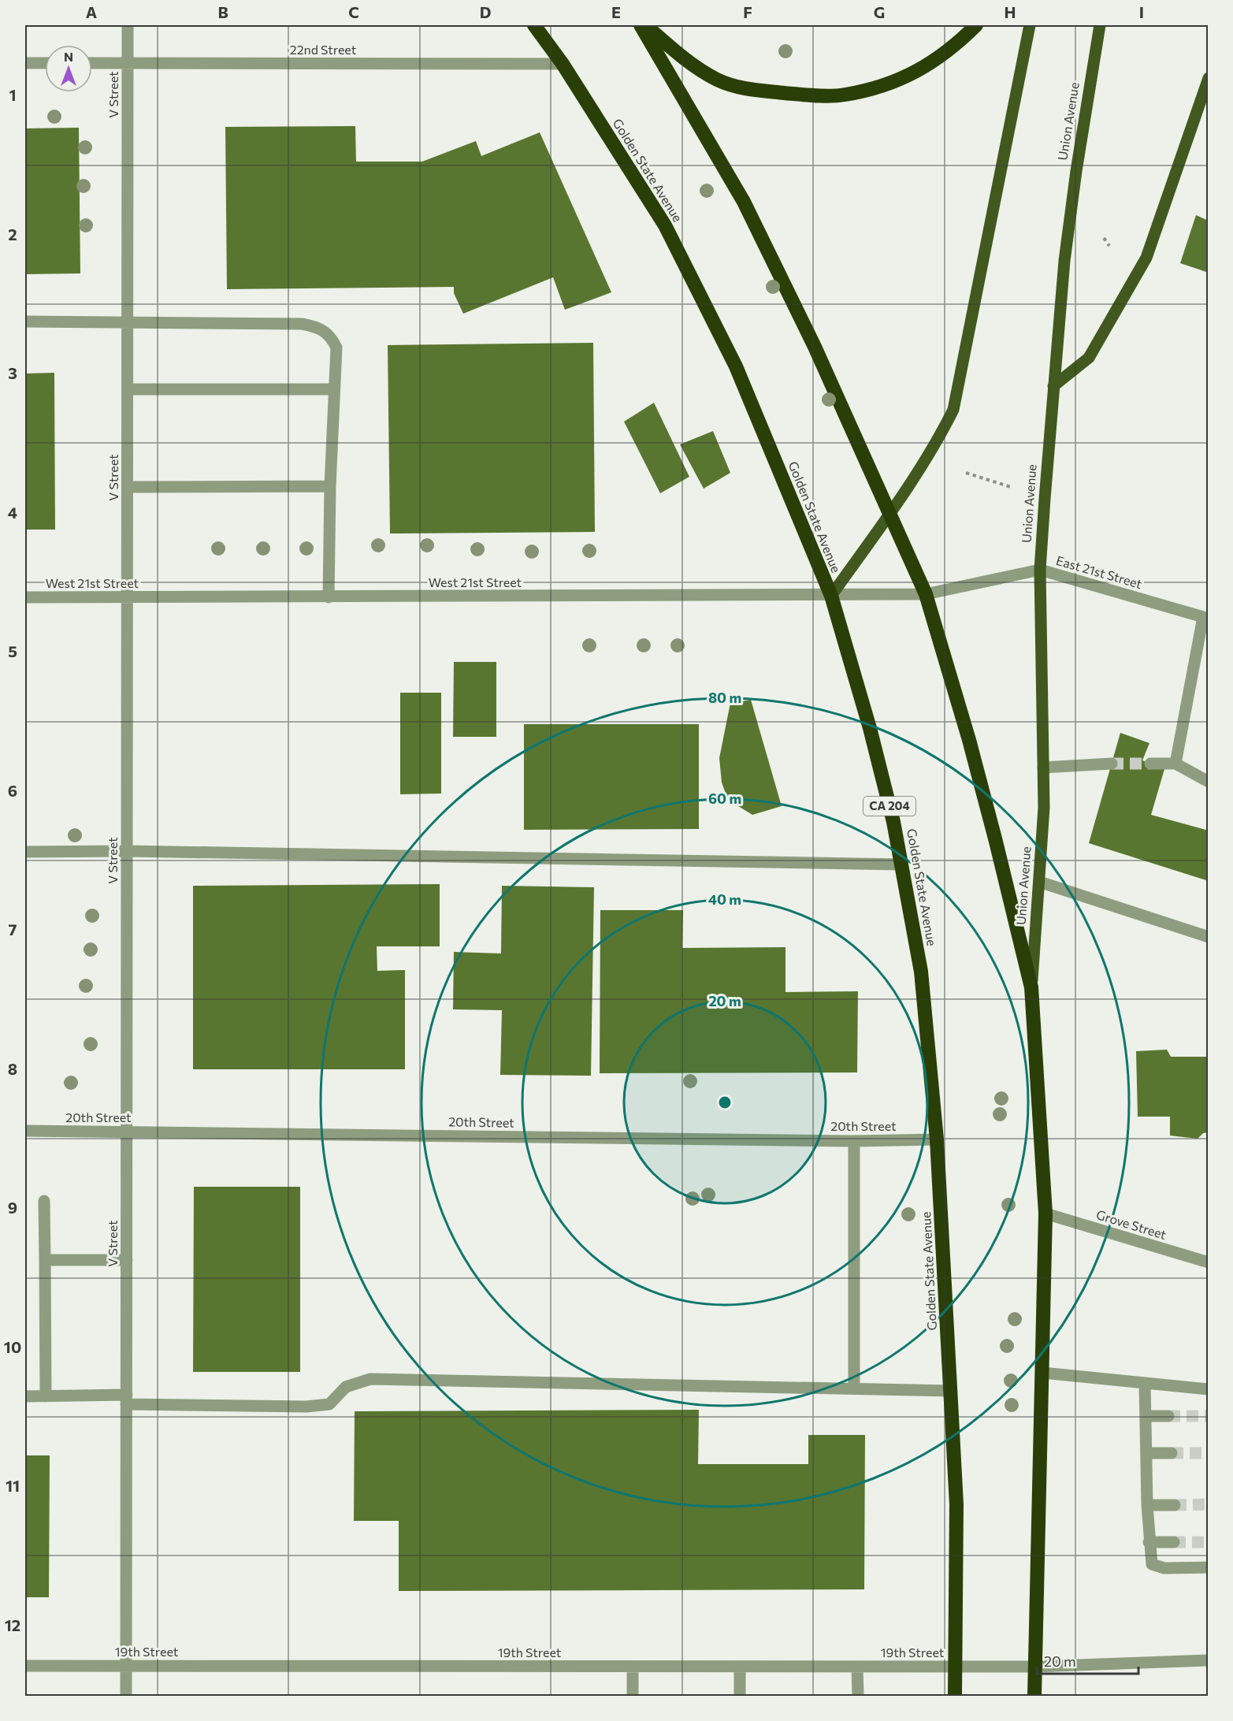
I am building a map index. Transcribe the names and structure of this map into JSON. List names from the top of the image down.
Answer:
{
  "streets": {
    "highway": ["Golden State Avenue", "CA 204"],
    "main road": ["Union Avenue"],
    "street": [
      "22nd Street",
      "V Street",
      "East 21st Street",
      "West 21st Street",
      "20th Street",
      "Grove Street",
      "19th Street"
    ]
  },
  "crossings": [
    ["22nd Street", "V Street"],
    ["22nd Street", "Golden State Avenue"],
    ["V Street", "West 21st Street"],
    ["V Street", "20th Street"],
    ["V Street", "19th Street"],
    ["Union Avenue", "East 21st Street"],
    ["Golden State Avenue", "West 21st Street"],
    ["Golden State Avenue", "CA 204"],
    ["Golden State Avenue", "20th Street"],
    ["Golden State Avenue", "19th Street"],
    ["East 21st Street", "West 21st Street"],
    ["CA 204", "19th Street"]
  ],
  "scale_bar": "20 m",
  "north": "top",
  "grid": {
    "columns": [
      "A",
      "B",
      "C",
      "D",
      "E",
      "F",
      "G",
      "H",
      "I"
    ],
    "rows": [
      "1",
      "2",
      "3",
      "4",
      "5",
      "6",
      "7",
      "8",
      "9",
      "10",
      "11",
      "12"
    ]
  },
  "rings": [
    "80 m",
    "60 m",
    "40 m",
    "20 m"
  ]
}
